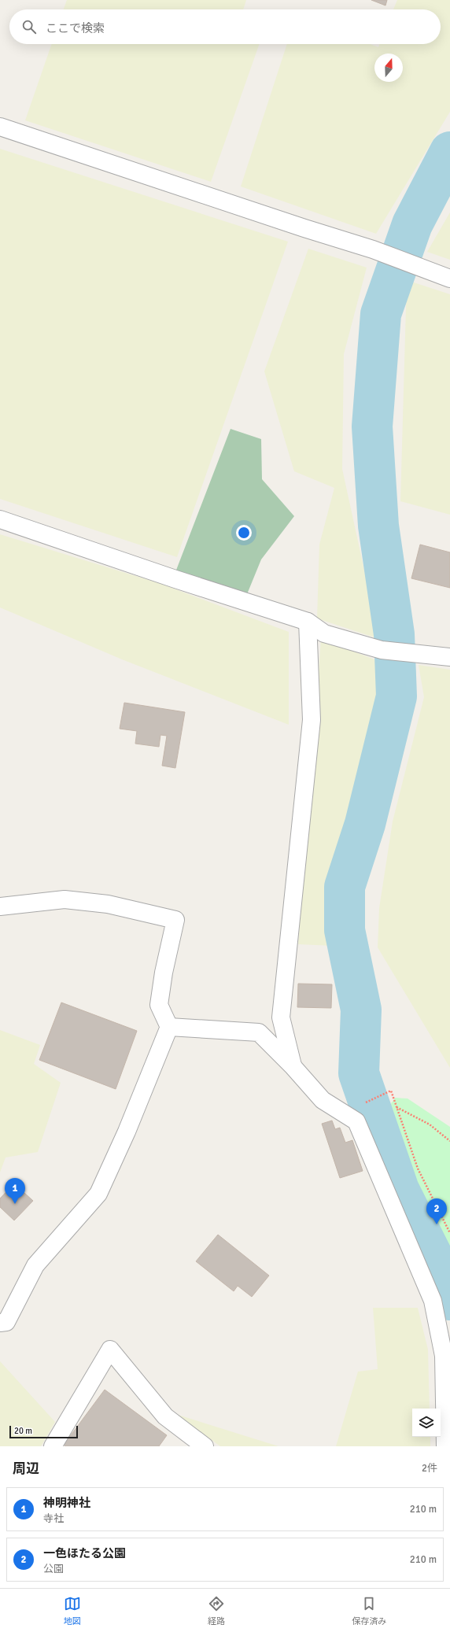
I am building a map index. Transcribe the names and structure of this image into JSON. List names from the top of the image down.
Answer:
{
  "scale_bar": "20 m",
  "north": "top",
  "page": {
    "search": "ここで検索",
    "pins": ["1", "2"],
    "scale": "20 m",
    "heading": ["周辺", "2件"],
    "list": [
      {
        "mark": "1",
        "name": "神明神社",
        "note": "寺社",
        "value": "210 m"
      },
      {
        "mark": "2",
        "name": "一色ほたる公園",
        "note": "公園",
        "value": "210 m"
      }
    ],
    "nav": ["地図", "経路", "保存済み"]
  }
}
